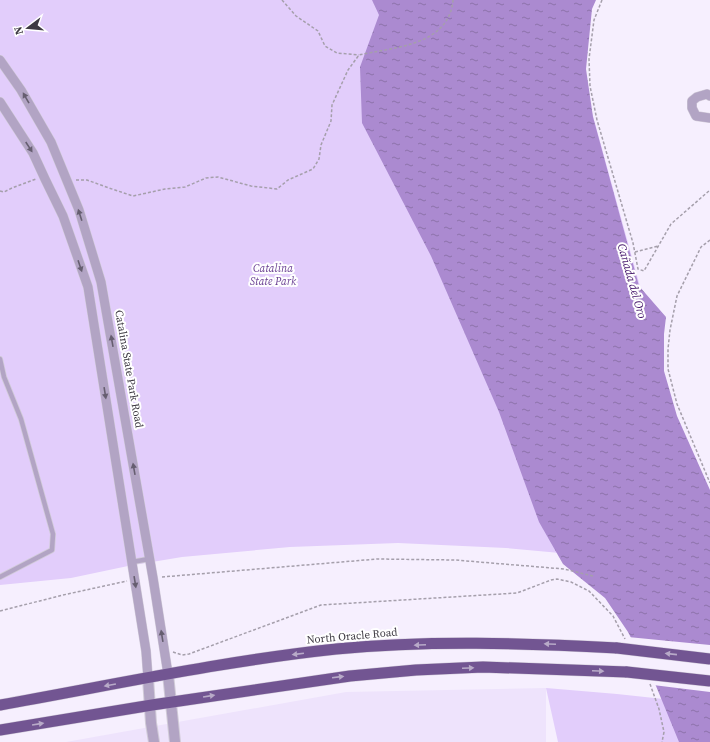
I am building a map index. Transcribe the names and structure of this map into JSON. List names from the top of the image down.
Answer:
{
  "streets": {
    "highway": ["North Oracle Road"],
    "street": ["Catalina State Park Road"]
  },
  "crossings": [
    ["Catalina State Park Road", "North Oracle Road"]
  ],
  "water": ["Cañada del Oro"],
  "parks": ["Catalina State Park"],
  "north": "left"
}
